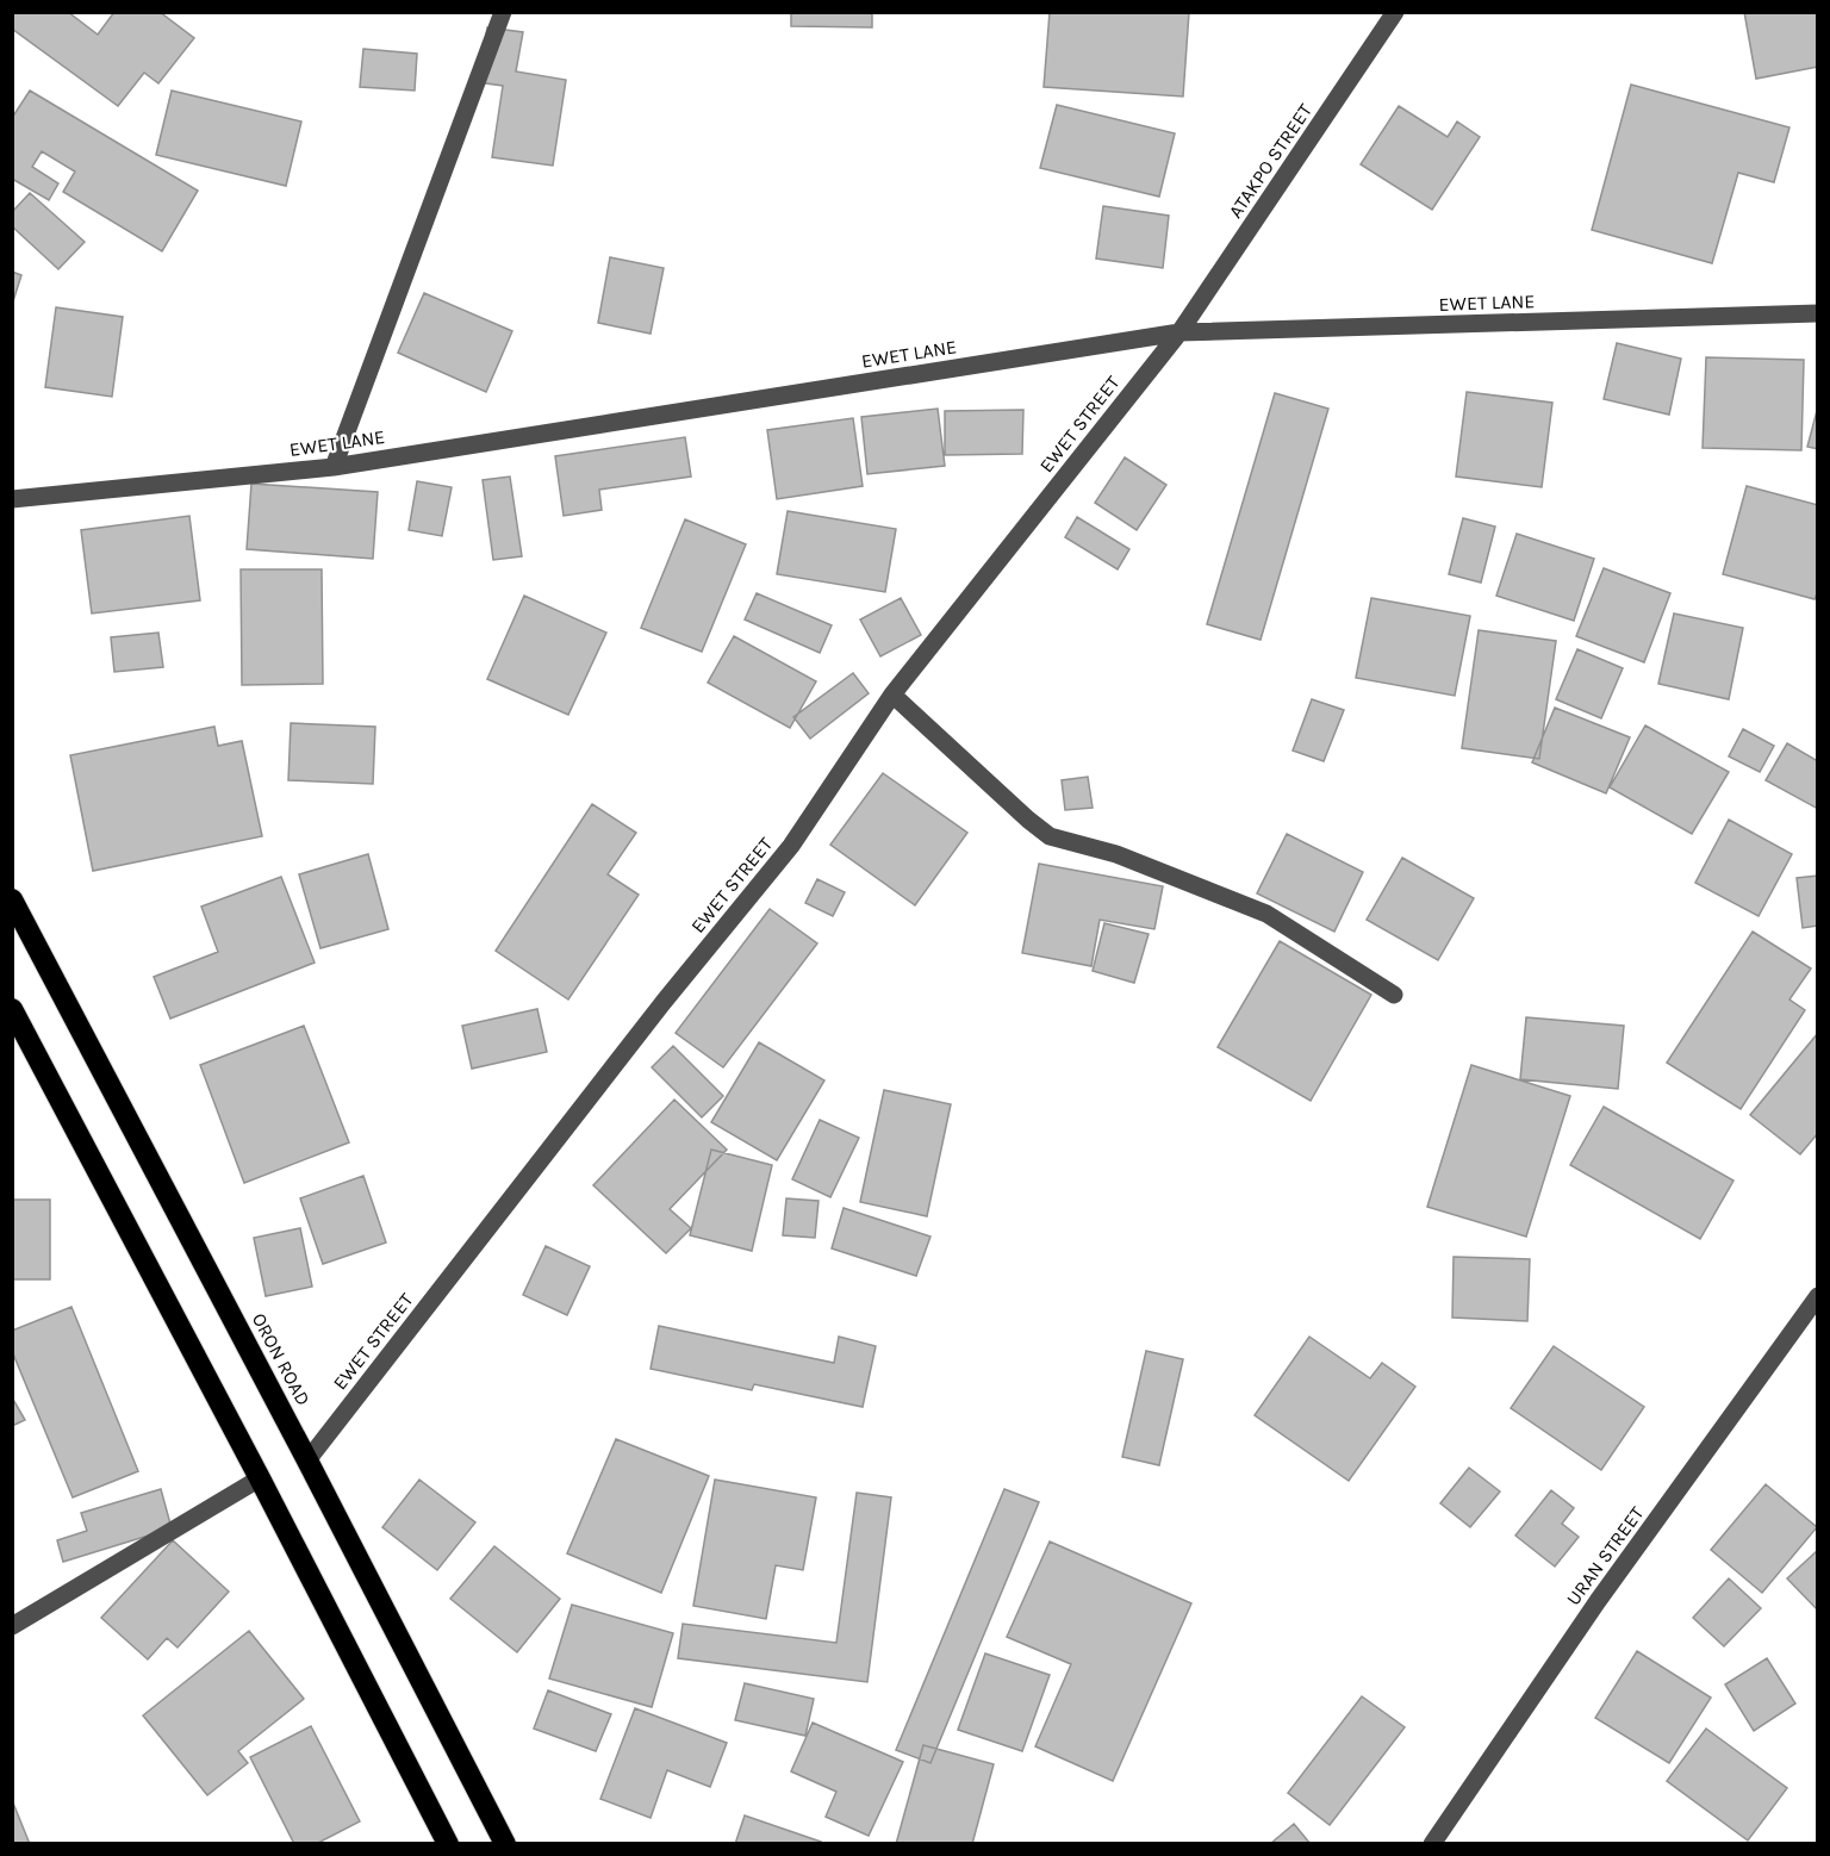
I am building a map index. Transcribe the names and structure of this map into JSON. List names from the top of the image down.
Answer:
{
  "streets": {
    "highway": ["ORON ROAD"],
    "street": [
      "ATAKPO STREET",
      "EWET LANE",
      "EWET STREET",
      "URAN STREET"
    ]
  },
  "crossings": [
    ["ATAKPO STREET", "EWET LANE"],
    ["ATAKPO STREET", "EWET STREET"],
    ["EWET LANE", "EWET STREET"],
    ["EWET STREET", "ORON ROAD"]
  ]
}
